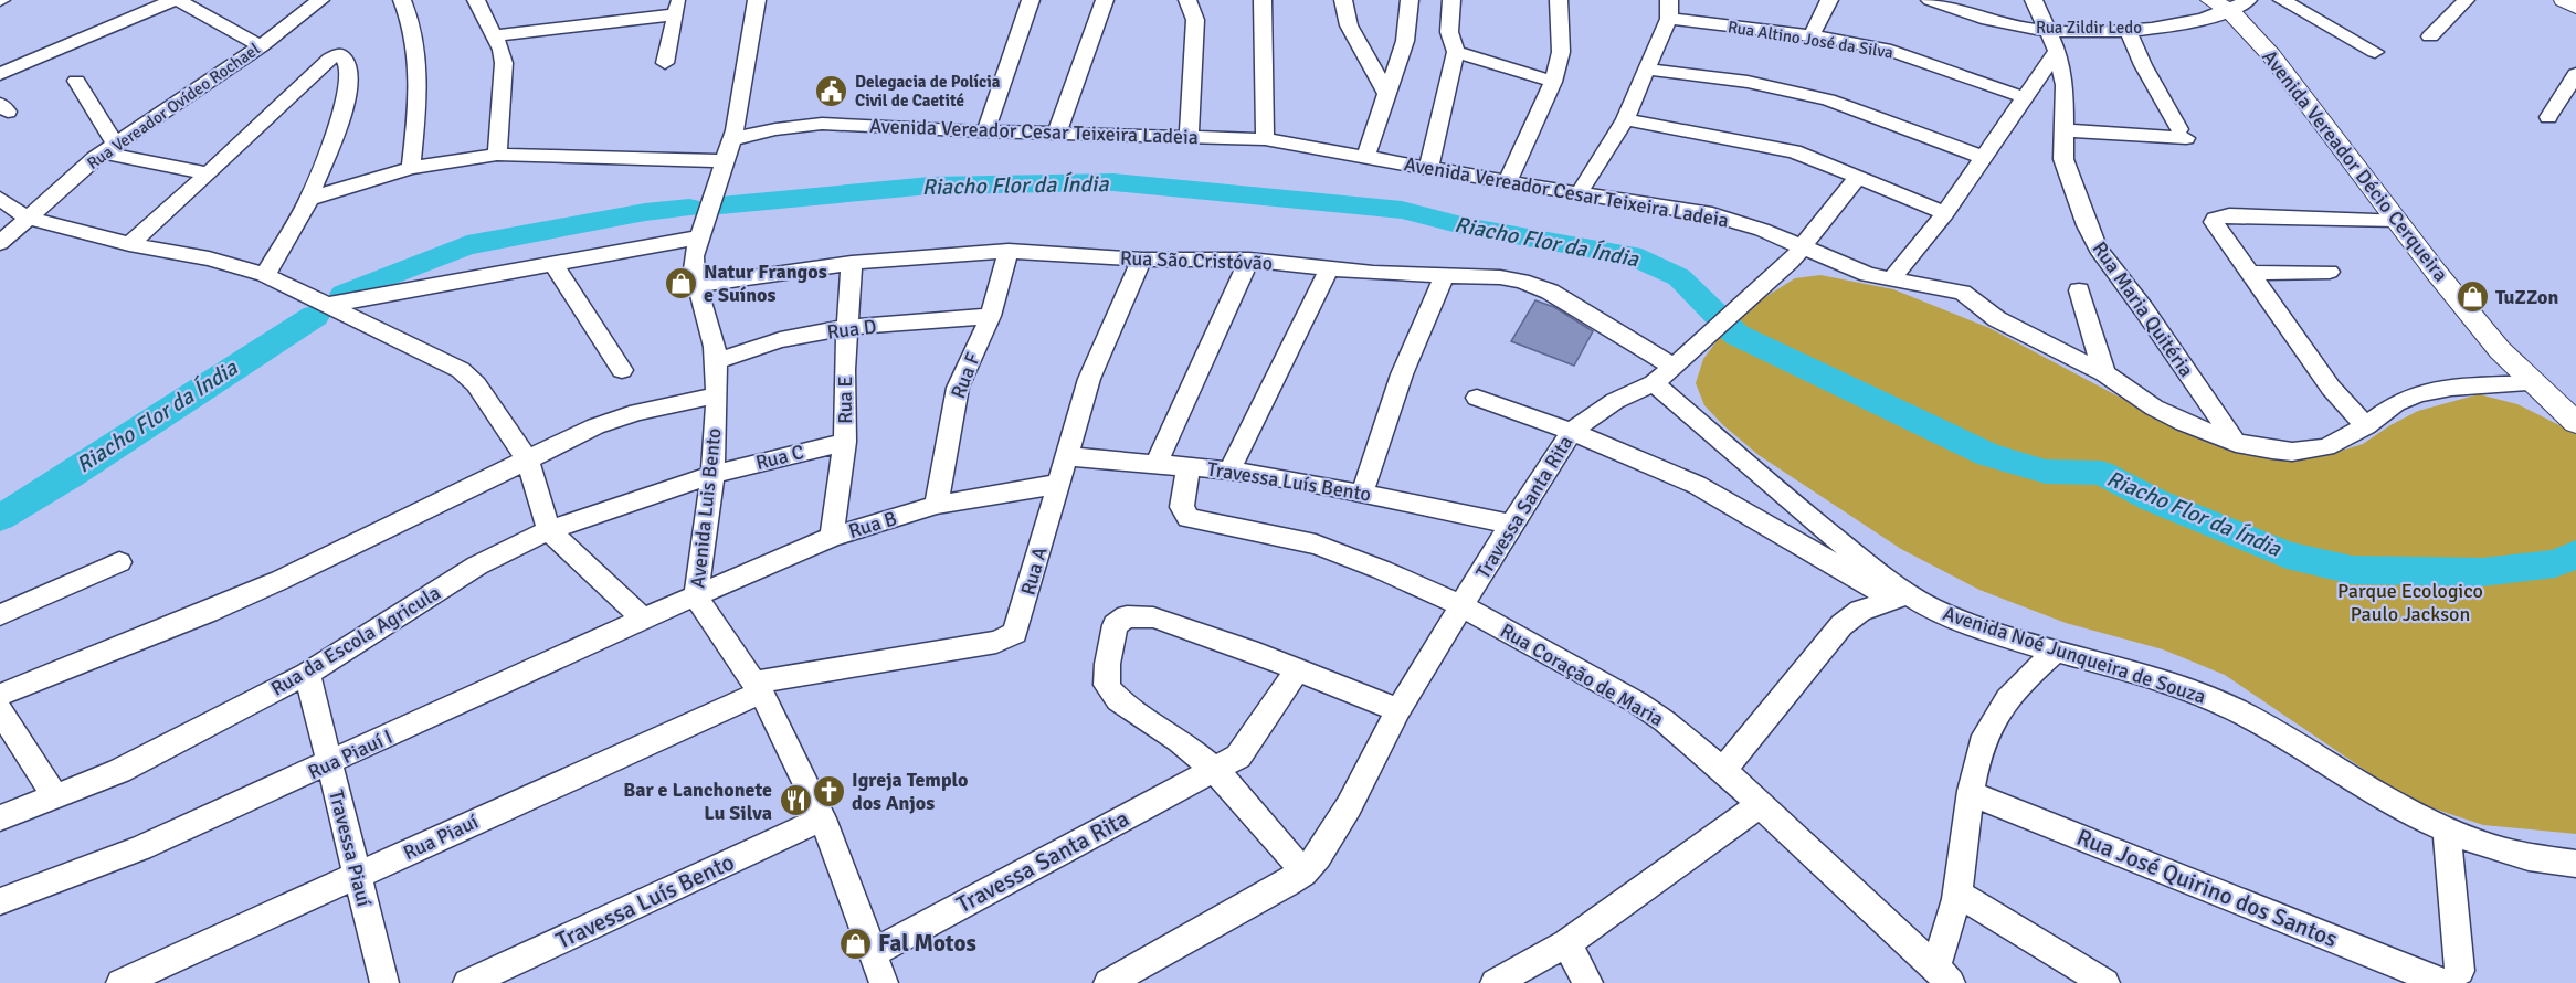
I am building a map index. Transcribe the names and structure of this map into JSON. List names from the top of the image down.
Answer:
{
  "streets": {
    "street": [
      "Rua Zildir Ledo",
      "Rua Altino José da Silva",
      "Rua Vereador Ovídeo Rochael",
      "Avenida Vereador Cesar Teixeira Ladeia",
      "Avenida Vereador Décio Cerqueira",
      "Rua São Cristóvão",
      "Rua Maria Quitéria",
      "Rua D",
      "Rua F",
      "Rua E",
      "Rua C",
      "Travessa Luís Bento",
      "Travessa Santa Rita",
      "Avenida Luis Bento",
      "Rua B",
      "Rua A",
      "Rua da Escola Agricula",
      "Avenida Noé Junqueira de Souza",
      "Rua Coração de Maria",
      "Rua Piauí I",
      "Rua Piauí",
      "Travessa Piauí",
      "Rua José Quirino dos Santos"
    ]
  },
  "crossings": [
    ["Rua Zildir Ledo", "Avenida Vereador Décio Cerqueira"],
    ["Rua Zildir Ledo", "Rua Maria Quitéria"],
    ["Avenida Vereador Cesar Teixeira Ladeia", "Avenida Vereador Décio Cerqueira"],
    ["Avenida Vereador Cesar Teixeira Ladeia", "Rua Maria Quitéria"],
    ["Avenida Vereador Cesar Teixeira Ladeia", "Travessa Santa Rita"],
    ["Avenida Vereador Cesar Teixeira Ladeia", "Avenida Luis Bento"],
    ["Rua São Cristóvão", "Rua F"],
    ["Rua São Cristóvão", "Rua E"],
    ["Rua São Cristóvão", "Travessa Santa Rita"],
    ["Rua São Cristóvão", "Avenida Luis Bento"],
    ["Rua São Cristóvão", "Rua A"],
    ["Rua D", "Rua F"],
    ["Rua D", "Rua E"],
    ["Rua D", "Avenida Luis Bento"],
    ["Rua F", "Rua B"],
    ["Rua E", "Rua C"],
    ["Rua E", "Rua B"],
    ["Rua C", "Avenida Luis Bento"],
    ["Rua C", "Rua da Escola Agricula"],
    ["Travessa Luís Bento", "Travessa Santa Rita"],
    ["Travessa Luís Bento", "Avenida Luis Bento"],
    ["Travessa Luís Bento", "Rua A"],
    ["Travessa Luís Bento", "Rua Coração de Maria"],
    ["Travessa Santa Rita", "Avenida Luis Bento"],
    ["Travessa Santa Rita", "Avenida Noé Junqueira de Souza"],
    ["Travessa Santa Rita", "Rua Coração de Maria"],
    ["Avenida Luis Bento", "Rua B"],
    ["Avenida Luis Bento", "Rua A"],
    ["Avenida Luis Bento", "Rua da Escola Agricula"],
    ["Avenida Luis Bento", "Rua Piauí I"],
    ["Avenida Luis Bento", "Rua Piauí"],
    ["Rua B", "Rua A"],
    ["Rua B", "Rua Piauí I"],
    ["Rua A", "Rua Piauí"],
    ["Rua da Escola Agricula", "Travessa Piauí"],
    ["Rua Piauí I", "Travessa Piauí"],
    ["Rua Piauí", "Travessa Piauí"]
  ],
  "water": ["Riacho Flor da Índia"],
  "parks": ["Parque Ecologico Paulo Jackson"],
  "places": {
    "public building": ["Delegacia de Polícia Civil de Caetité"],
    "shop": ["Natur Frangos e Suínos", "TuZZon", "Fal Motos"],
    "church": ["Igreja Templo dos Anjos"],
    "restaurant": ["Bar e Lanchonete Lu Silva"]
  }
}
